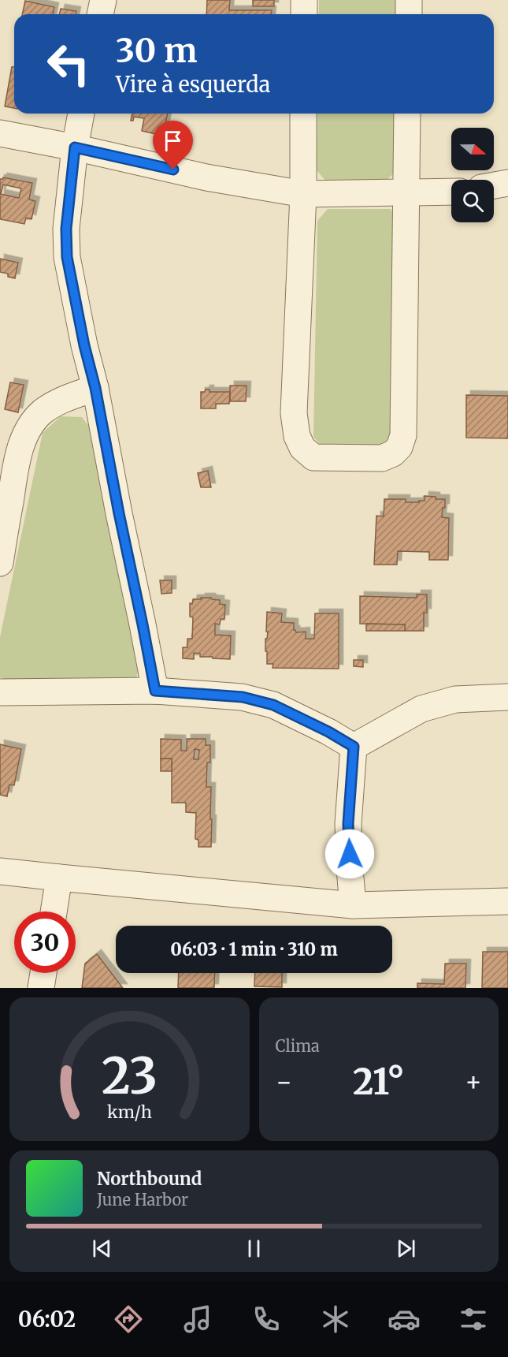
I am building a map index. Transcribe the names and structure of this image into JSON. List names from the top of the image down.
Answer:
{
  "north": "right",
  "page": {
    "turn": ["30 m", "Vire à esquerda"],
    "limit": "30",
    "trip": "06:03 · 1 min · 310 m",
    "tile": "Clima",
    "heat": ["−", "21°", "+"],
    "song": ["Northbound", "June Harbor"],
    "tabs": "06:02",
    "gauge": ["23", "km/h"]
  }
}
